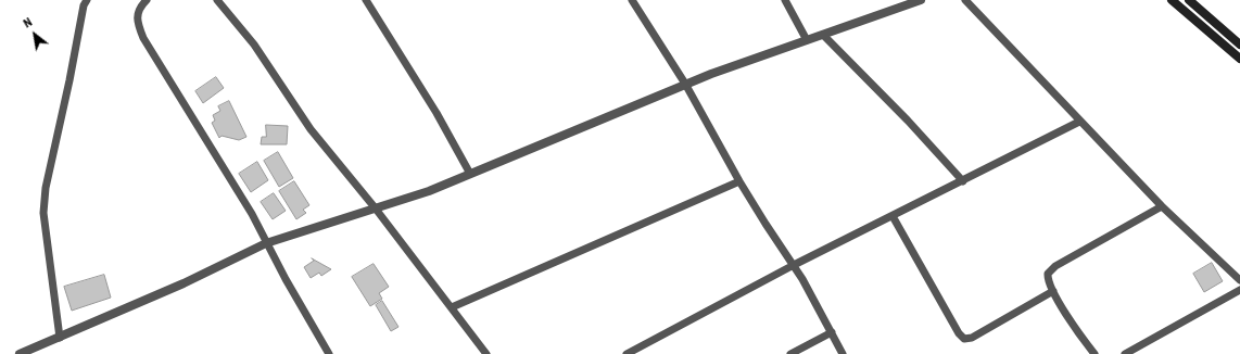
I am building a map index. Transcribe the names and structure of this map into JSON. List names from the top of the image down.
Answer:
{
  "north": "top left"
}
